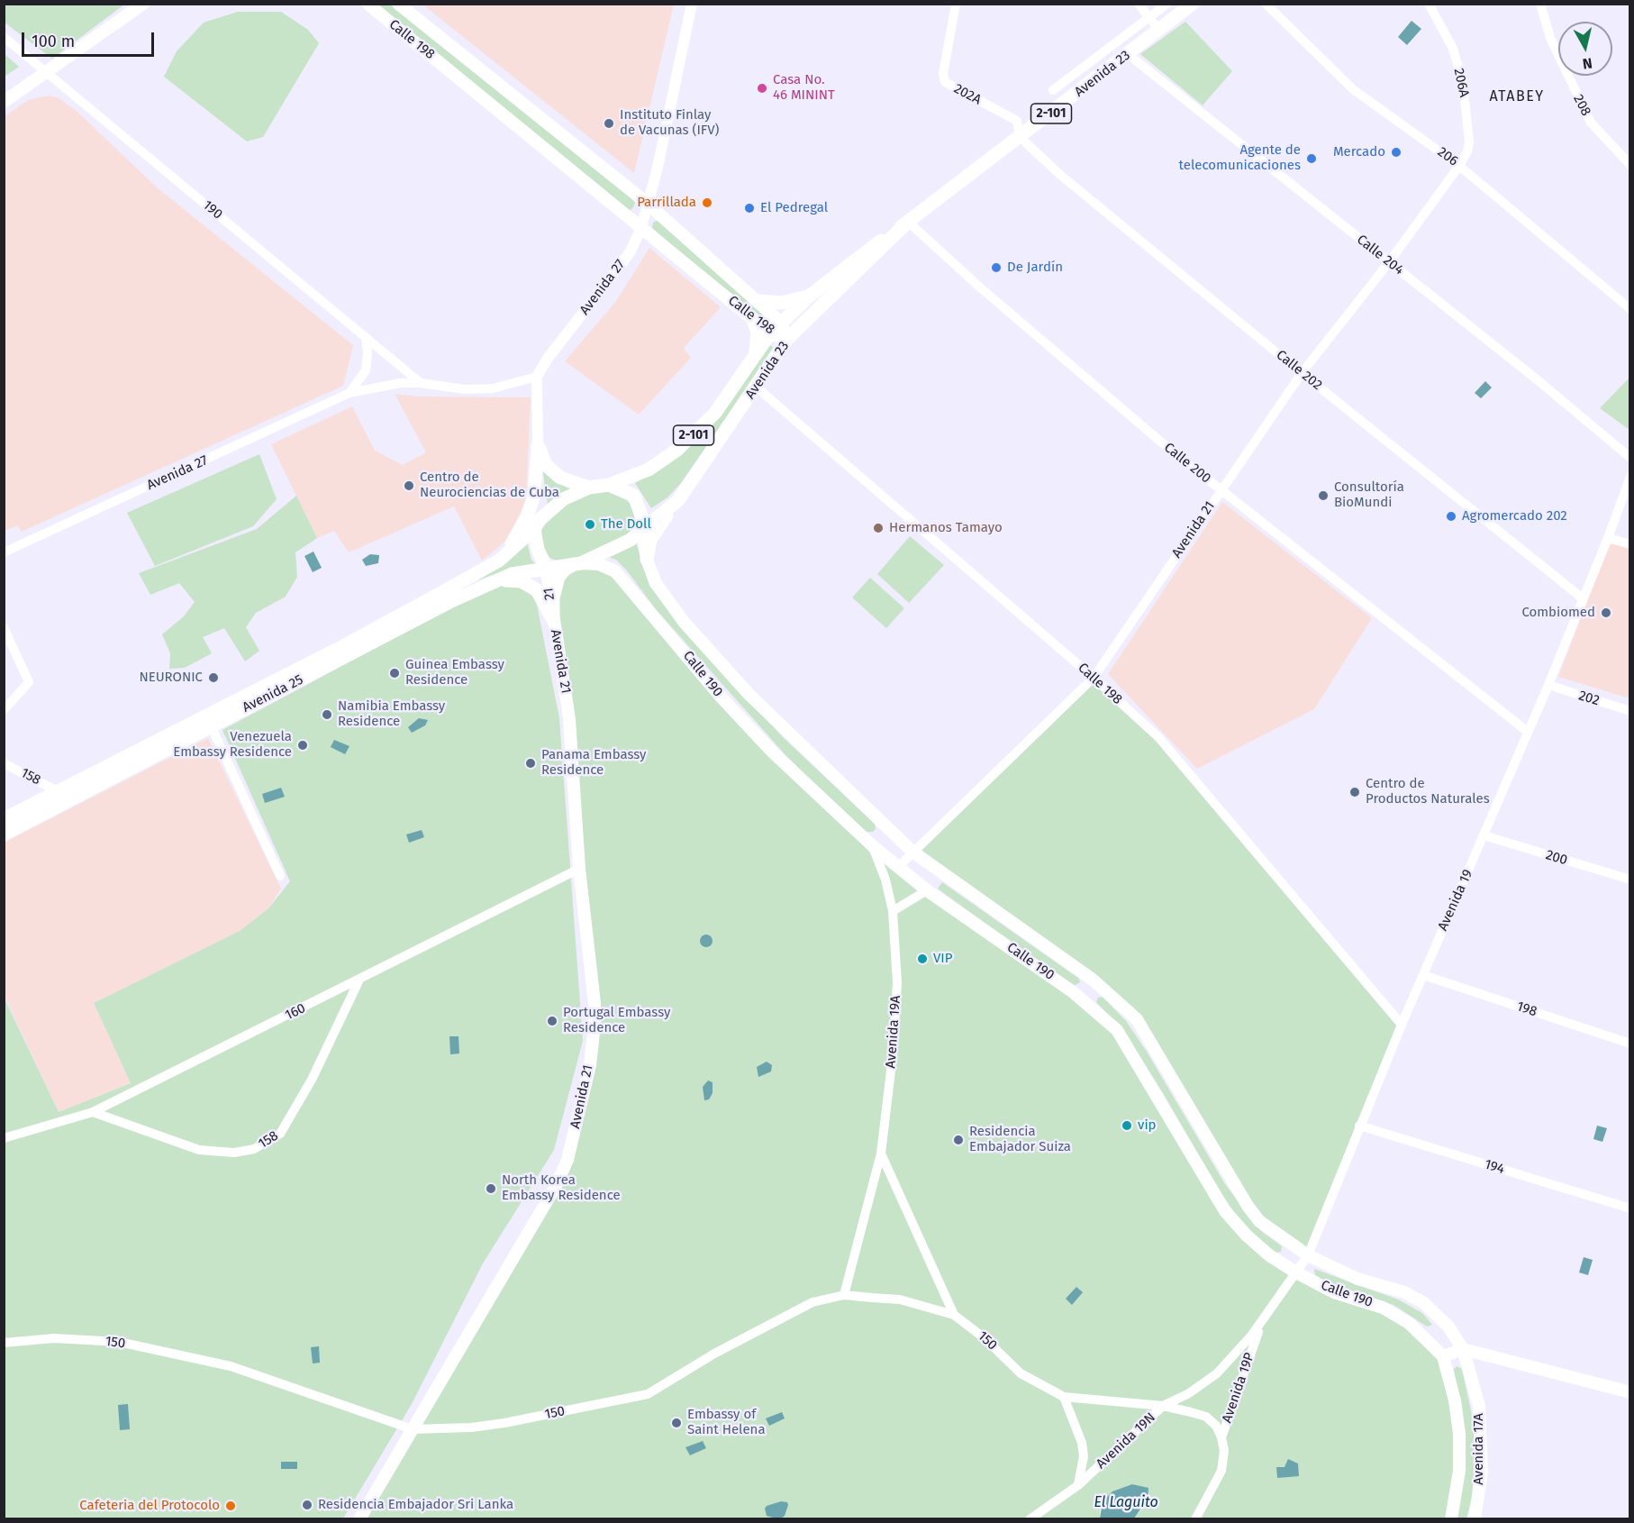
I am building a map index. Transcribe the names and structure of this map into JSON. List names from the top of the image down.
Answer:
{
  "streets": {
    "main road": [
      "Calle 198",
      "Avenida 23",
      "2-101",
      "Avenida 21",
      "21",
      "Calle 190",
      "Avenida 25",
      "Avenida 17A"
    ],
    "street": [
      "206A",
      "202A",
      "208",
      "206",
      "190",
      "Calle 204",
      "Avenida 27",
      "Calle 202",
      "Calle 200",
      "202",
      "158",
      "200",
      "Avenida 19",
      "198",
      "160",
      "Avenida 19A",
      "194",
      "150",
      "Avenida 19P",
      "Avenida 19N"
    ]
  },
  "crossings": [
    ["Calle 198", "Avenida 23"],
    ["Calle 198", "Avenida 27"],
    ["Calle 198", "Avenida 21"],
    ["Calle 198", "Avenida 19"],
    ["Avenida 23", "202A"],
    ["Avenida 23", "Calle 204"],
    ["Avenida 23", "Calle 202"],
    ["Avenida 23", "Calle 200"],
    ["Avenida 23", "21"],
    ["Avenida 23", "Calle 190"],
    ["Avenida 23", "Avenida 25"],
    ["206A", "206"],
    ["206A", "Avenida 21"],
    ["202A", "Calle 202"],
    ["206", "Avenida 21"],
    ["190", "Avenida 27"],
    ["Calle 204", "Avenida 21"],
    ["Calle 202", "Avenida 21"],
    ["Calle 202", "Avenida 19"],
    ["Calle 200", "Avenida 21"],
    ["Calle 200", "Avenida 19"],
    ["Avenida 21", "21"],
    ["Avenida 21", "Calle 190"],
    ["Avenida 21", "160"],
    ["Avenida 21", "150"],
    ["21", "Calle 190"],
    ["21", "Avenida 25"],
    ["Calle 190", "Avenida 25"],
    ["Calle 190", "Avenida 19"],
    ["Calle 190", "Avenida 19A"],
    ["Calle 190", "Avenida 17A"],
    ["Avenida 25", "158"],
    ["202", "Avenida 19"],
    ["158", "160"],
    ["200", "Avenida 19"],
    ["Avenida 19", "198"],
    ["Avenida 19", "194"],
    ["Avenida 19", "Avenida 19P"],
    ["Avenida 19", "Avenida 19N"],
    ["Avenida 19A", "150"],
    ["150", "Avenida 19P"],
    ["150", "Avenida 19N"],
    ["Avenida 19P", "Avenida 19N"]
  ],
  "districts": ["ATABEY"],
  "water": ["El Laguito"],
  "places": [
    "Casa No. 46 MININT",
    "Instituto Finlay de Vacunas (IFV)",
    "Mercado",
    "Agente de telecomunicaciones",
    "Parrillada",
    "El Pedregal",
    "De Jardín",
    "Centro de Neurociencias de Cuba",
    "Consultoría BioMundi",
    "Agromercado 202",
    "The Doll",
    "Hermanos Tamayo",
    "Combiomed",
    "Guinea Embassy Residence",
    "NEURONIC",
    "Namibia Embassy Residence",
    "Venezuela Embassy Residence",
    "Panama Embassy Residence",
    "Centro de Productos Naturales",
    "VIP",
    "Portugal Embassy Residence",
    "vip",
    "Residencia Embajador Suiza",
    "North Korea Embassy Residence",
    "Embassy of Saint Helena",
    "Residencia Embajador Sri Lanka",
    "Cafeteria del Protocolo"
  ],
  "scale_bar": "100 m",
  "north": "bottom"
}
